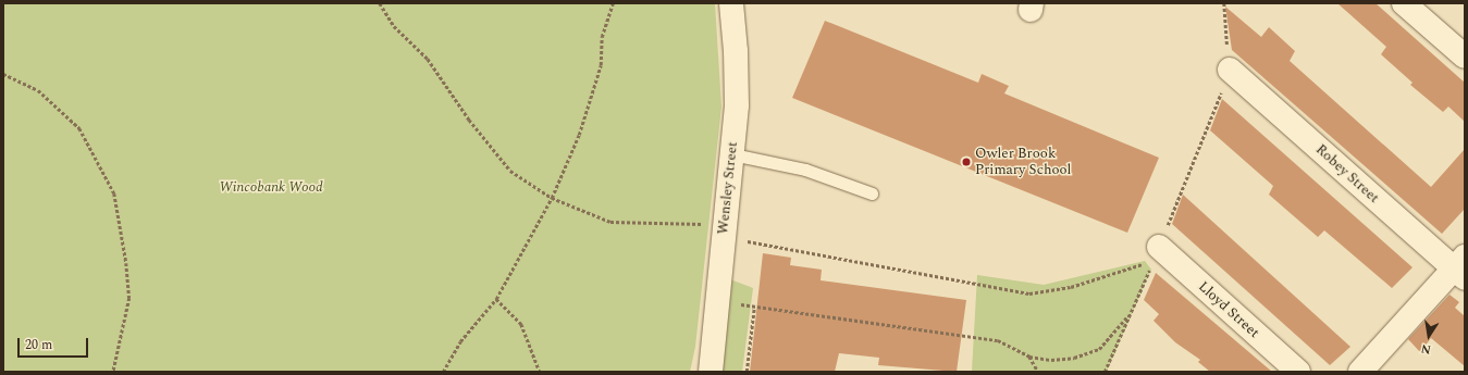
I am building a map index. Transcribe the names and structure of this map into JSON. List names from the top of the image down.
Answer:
{
  "streets": {
    "street": ["Robey Street", "Wensley Street", "Lloyd Street"]
  },
  "parks": ["Wincobank Wood"],
  "places": ["Owler Brook Primary School"],
  "scale_bar": "20 m",
  "north": "bottom"
}
